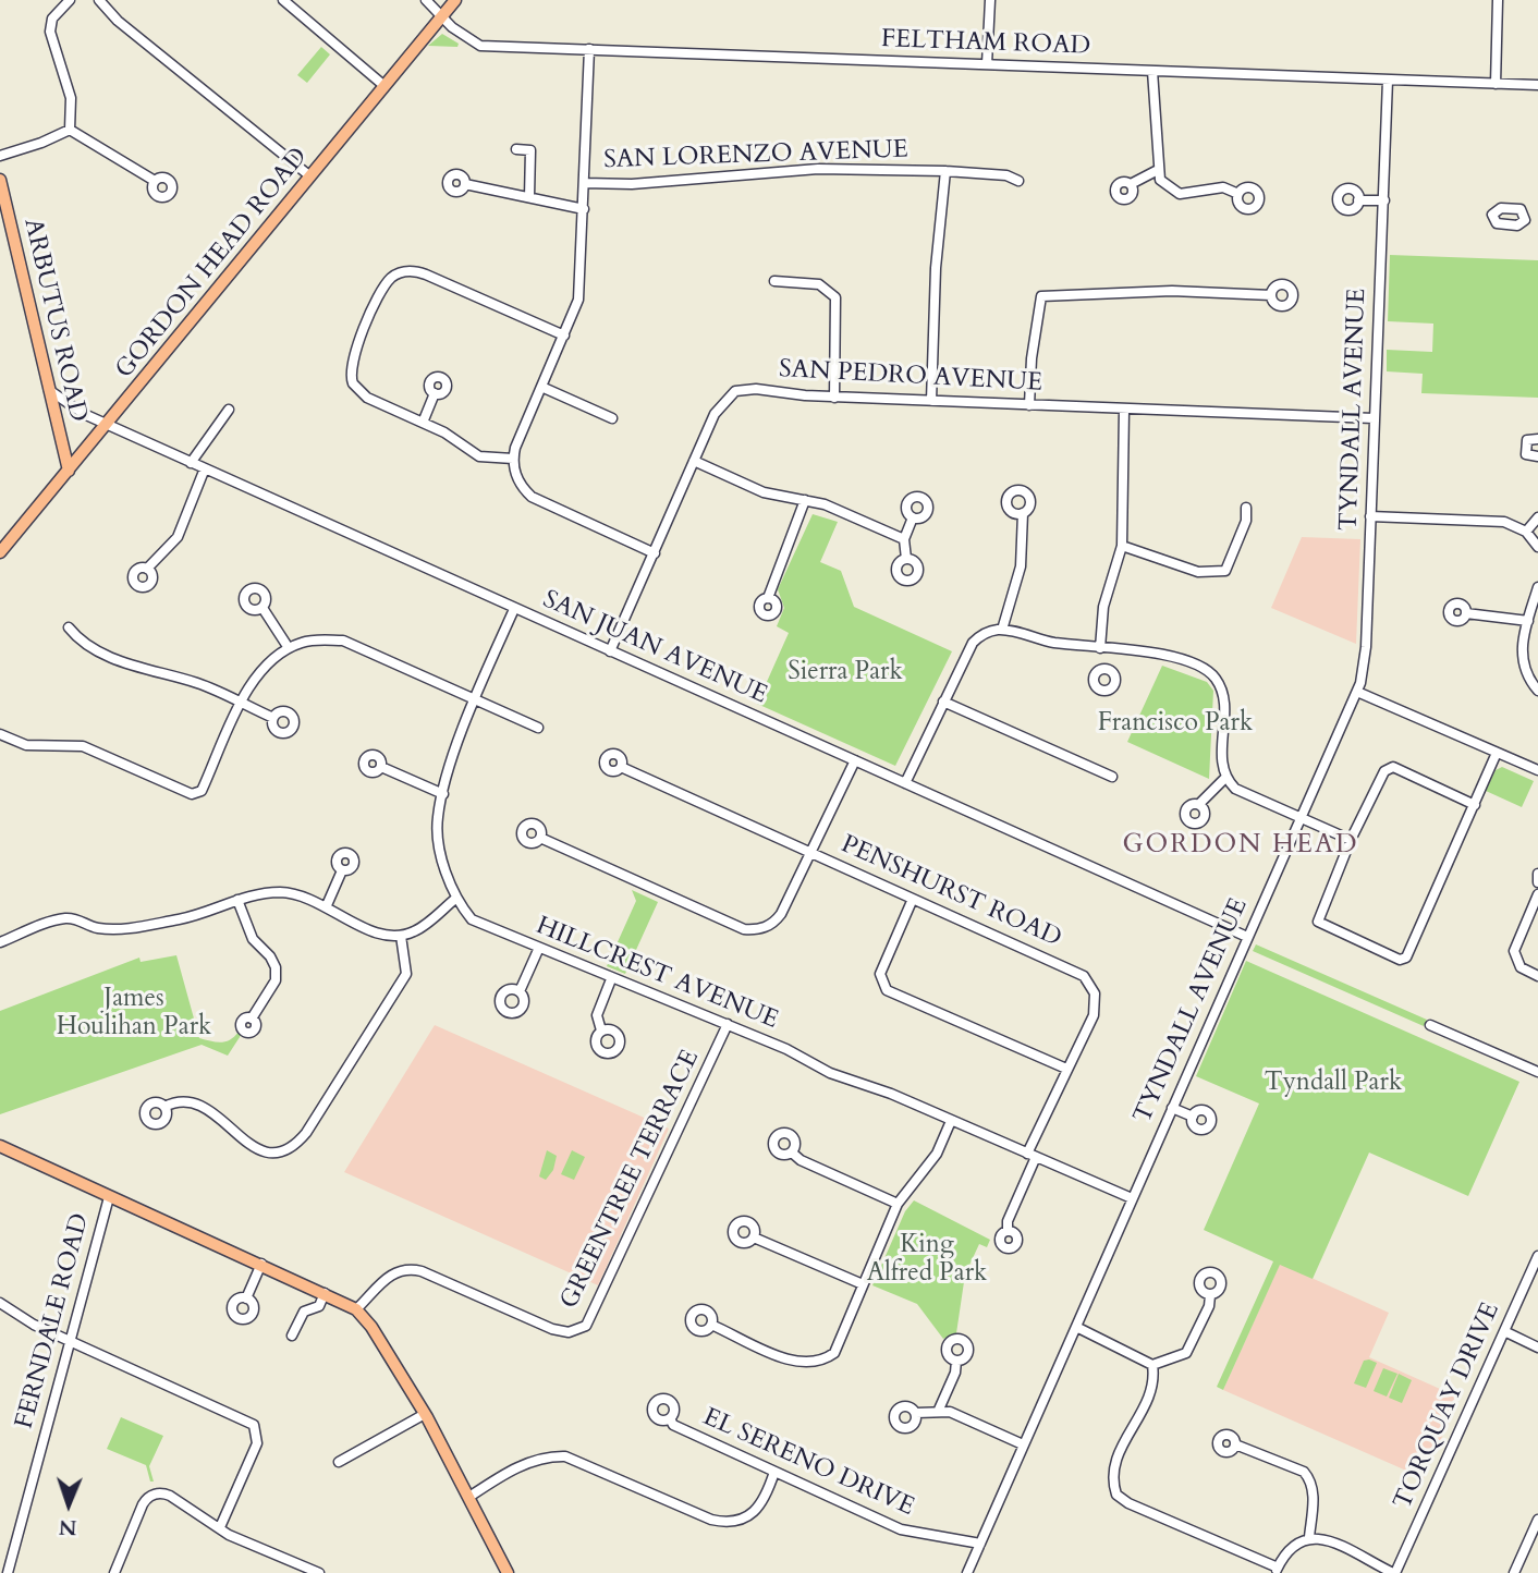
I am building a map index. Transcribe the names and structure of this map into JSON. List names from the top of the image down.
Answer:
{
  "streets": {
    "main road": ["GORDON HEAD ROAD", "ARBUTUS ROAD", "FERNDALE ROAD"],
    "street": [
      "FELTHAM ROAD",
      "SAN LORENZO AVENUE",
      "SAN PEDRO AVENUE",
      "TYNDALL AVENUE",
      "SAN JUAN AVENUE",
      "PENSHURST ROAD",
      "HILLCREST AVENUE",
      "GREENTREE TERRACE",
      "TORQUAY DRIVE",
      "EL SERENO DRIVE"
    ]
  },
  "crossings": [
    ["FELTHAM ROAD", "GORDON HEAD ROAD"],
    ["FELTHAM ROAD", "TYNDALL AVENUE"],
    ["GORDON HEAD ROAD", "ARBUTUS ROAD"],
    ["GORDON HEAD ROAD", "SAN JUAN AVENUE"],
    ["ARBUTUS ROAD", "SAN JUAN AVENUE"],
    ["SAN PEDRO AVENUE", "TYNDALL AVENUE"],
    ["SAN PEDRO AVENUE", "SAN JUAN AVENUE"],
    ["TYNDALL AVENUE", "SAN JUAN AVENUE"],
    ["TYNDALL AVENUE", "HILLCREST AVENUE"],
    ["TYNDALL AVENUE", "EL SERENO DRIVE"],
    ["PENSHURST ROAD", "HILLCREST AVENUE"],
    ["HILLCREST AVENUE", "GREENTREE TERRACE"]
  ],
  "districts": ["GORDON HEAD"],
  "parks": [
    "Sierra Park",
    "Francisco Park",
    "James Houlihan Park",
    "Tyndall Park",
    "King Alfred Park"
  ],
  "north": "bottom"
}
